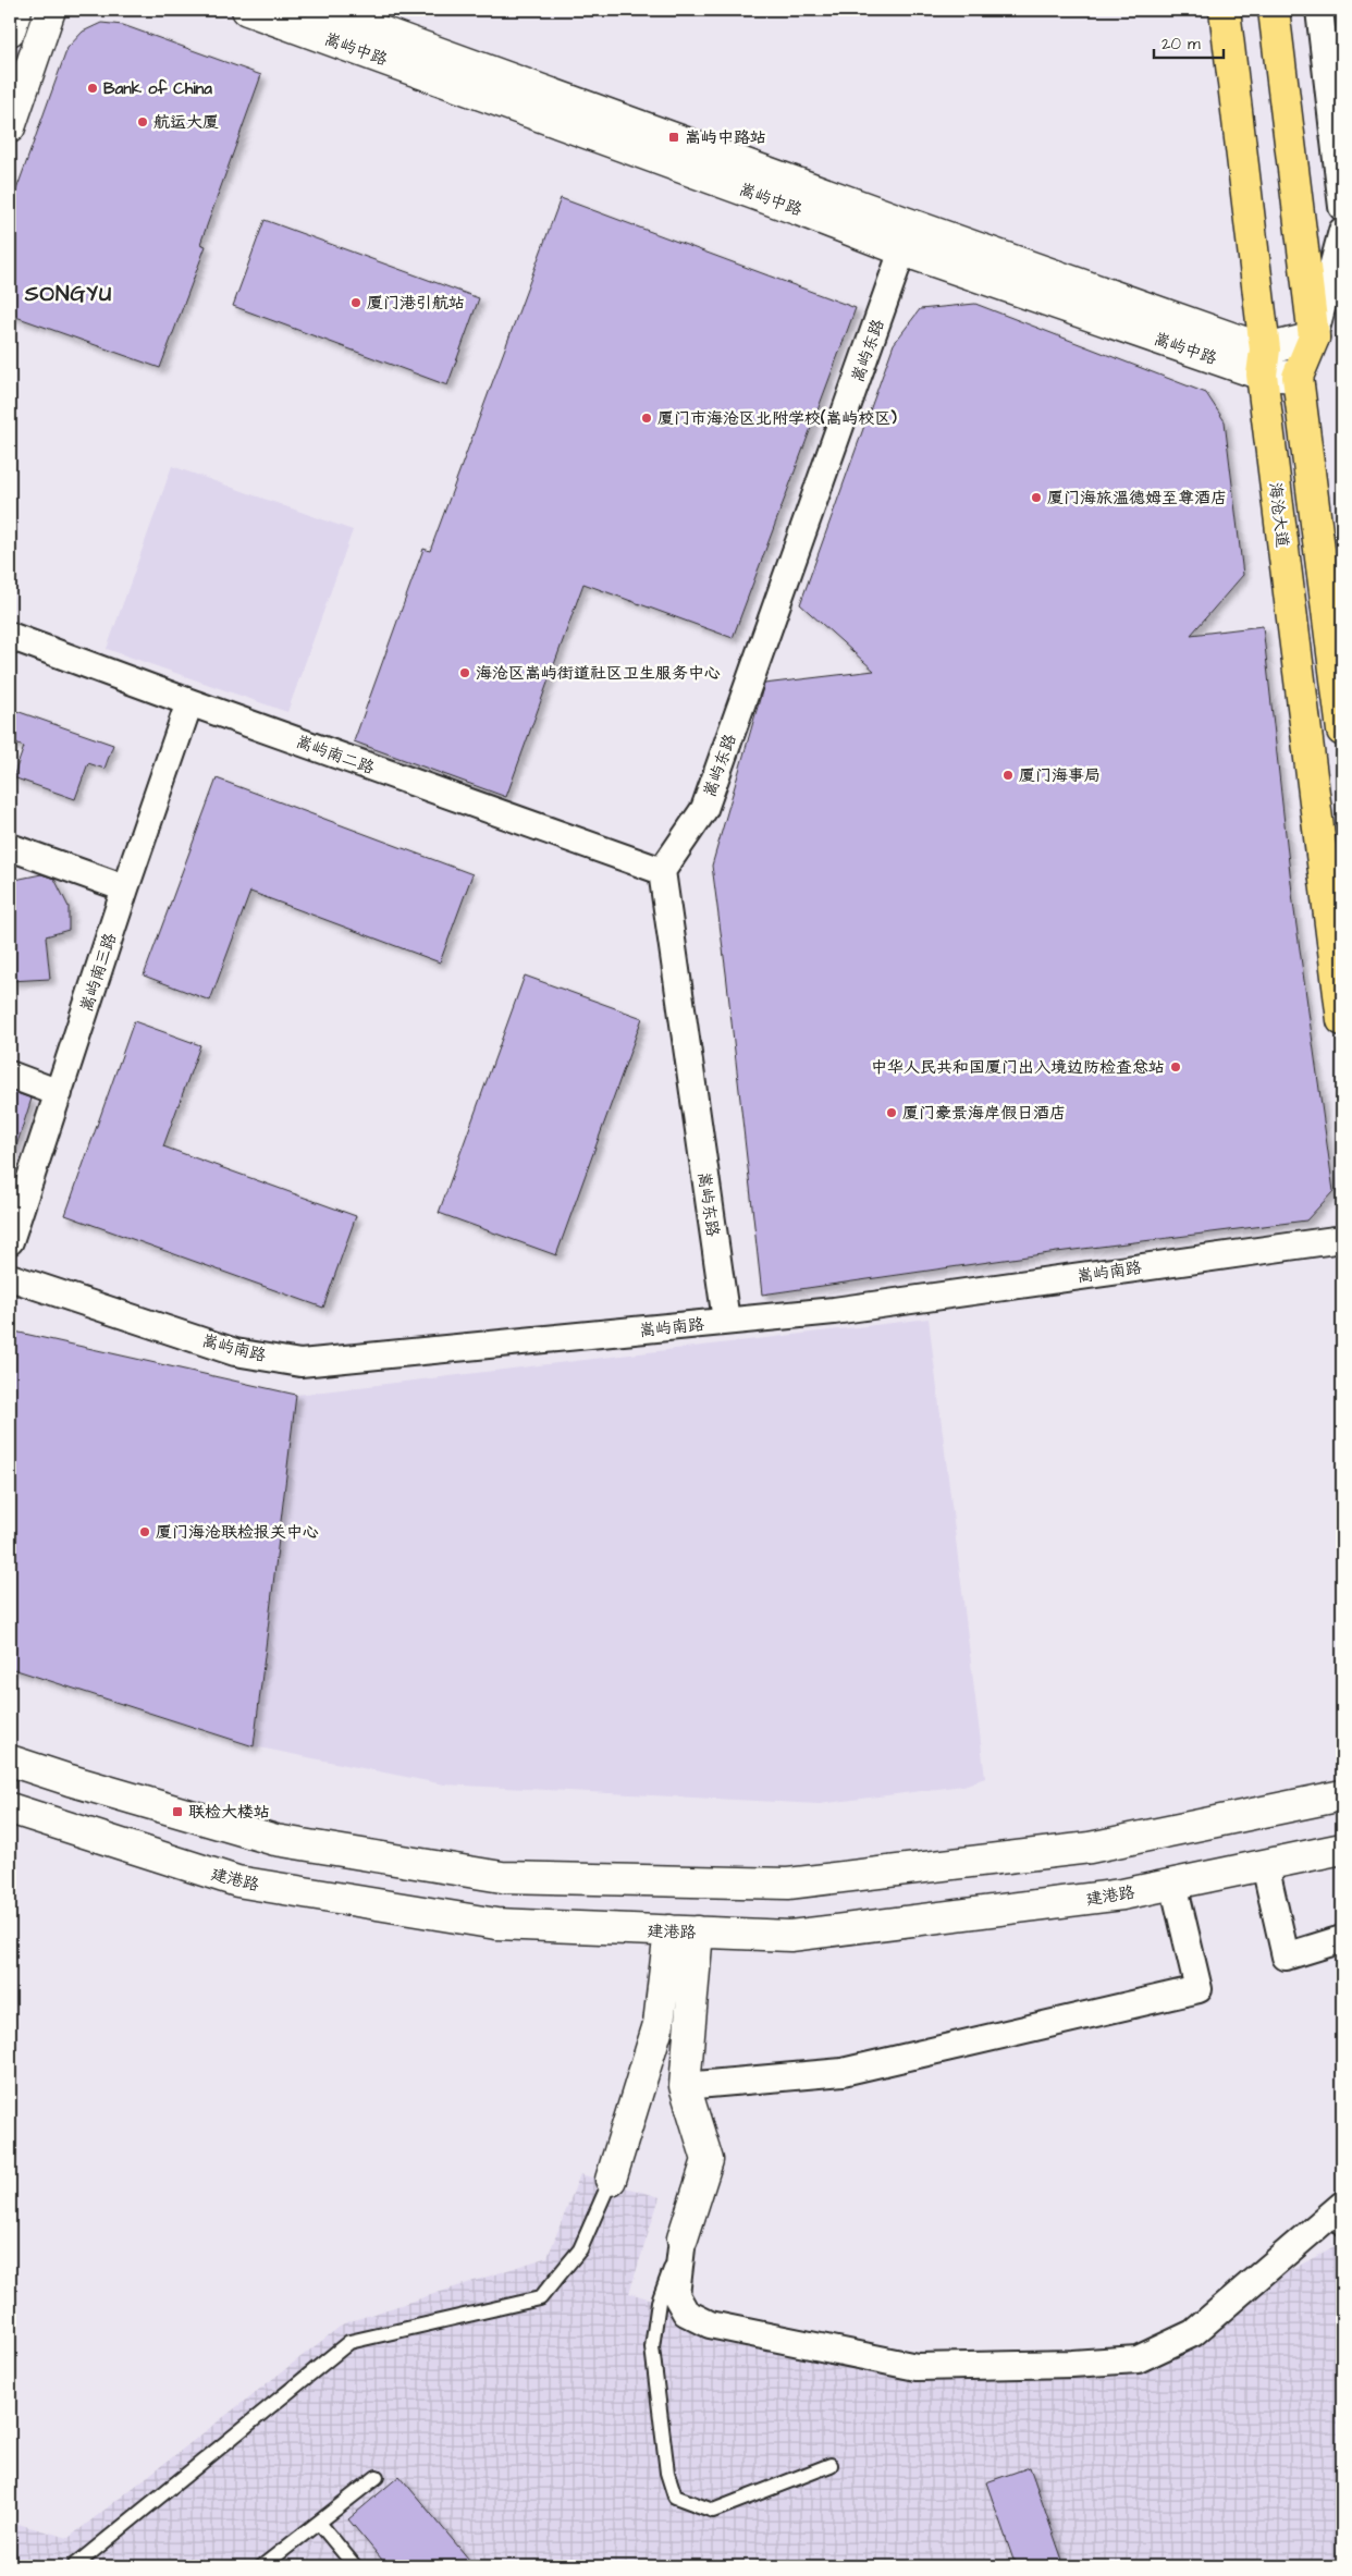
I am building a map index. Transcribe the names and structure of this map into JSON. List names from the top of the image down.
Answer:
{
  "streets": {
    "main road": ["嵩屿中路", "海沧大道", "建港路"],
    "street": [
      "嵩屿东路",
      "嵩屿南二路",
      "嵩屿南三路",
      "嵩屿南路"
    ]
  },
  "crossings": [
    ["嵩屿中路", "嵩屿东路"],
    ["嵩屿中路", "海沧大道"],
    ["嵩屿东路", "嵩屿南二路"],
    ["嵩屿东路", "嵩屿南路"],
    ["嵩屿南二路", "嵩屿南三路"]
  ],
  "districts": ["SONGYU"],
  "places": {
    "other": [
      "Bank of China",
      "航运大厦",
      "厦门港引航站",
      "厦门市海沧区北附学校(嵩屿校区)",
      "厦门海旅温德姆至尊酒店",
      "海沧区嵩屿街道社区卫生服务中心",
      "厦门海事局",
      "中华人民共和国厦门出入境边防检查总站",
      "厦门豪景海岸假日酒店",
      "厦门海沧联检报关中心"
    ],
    "transit": ["嵩屿中路站", "联检大楼站"]
  },
  "scale_bar": "20 m"
}
